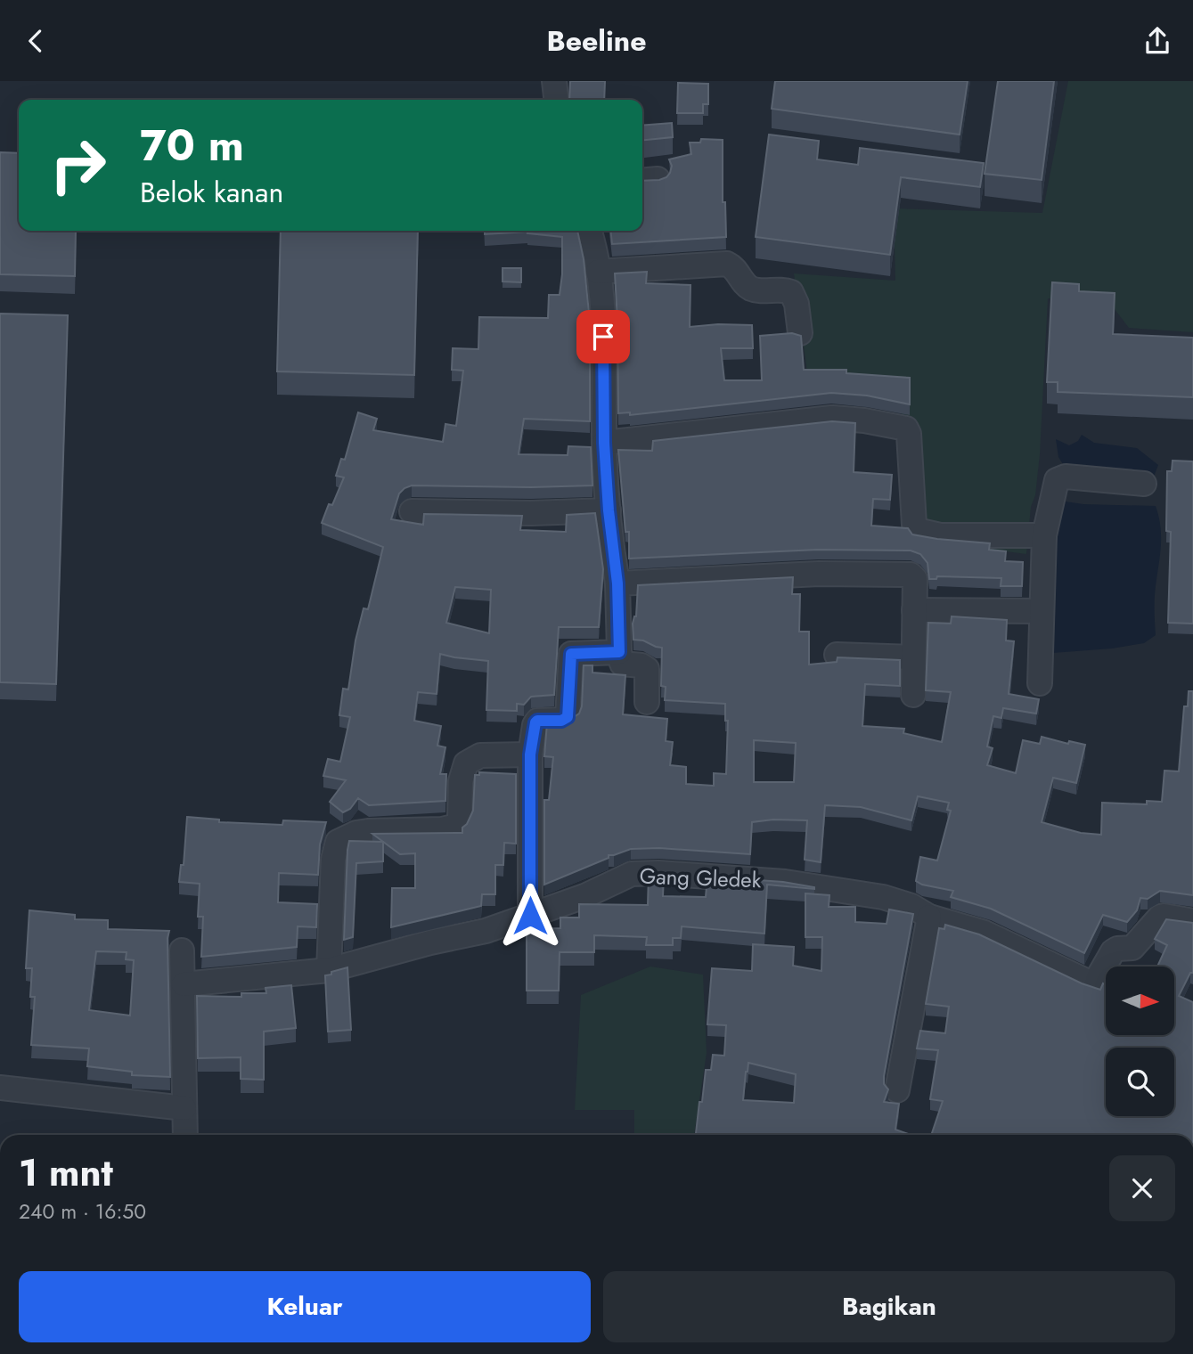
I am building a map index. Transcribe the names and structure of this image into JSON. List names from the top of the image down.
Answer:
{
  "streets": {
    "street": ["Gang Gledek"]
  },
  "north": "right",
  "page": {
    "header": "Beeline",
    "turn": ["70 m", "Belok kanan"],
    "heading": ["1 mnt", "240 m · 16:50"],
    "buttons": ["Keluar", "Bagikan"]
  }
}
